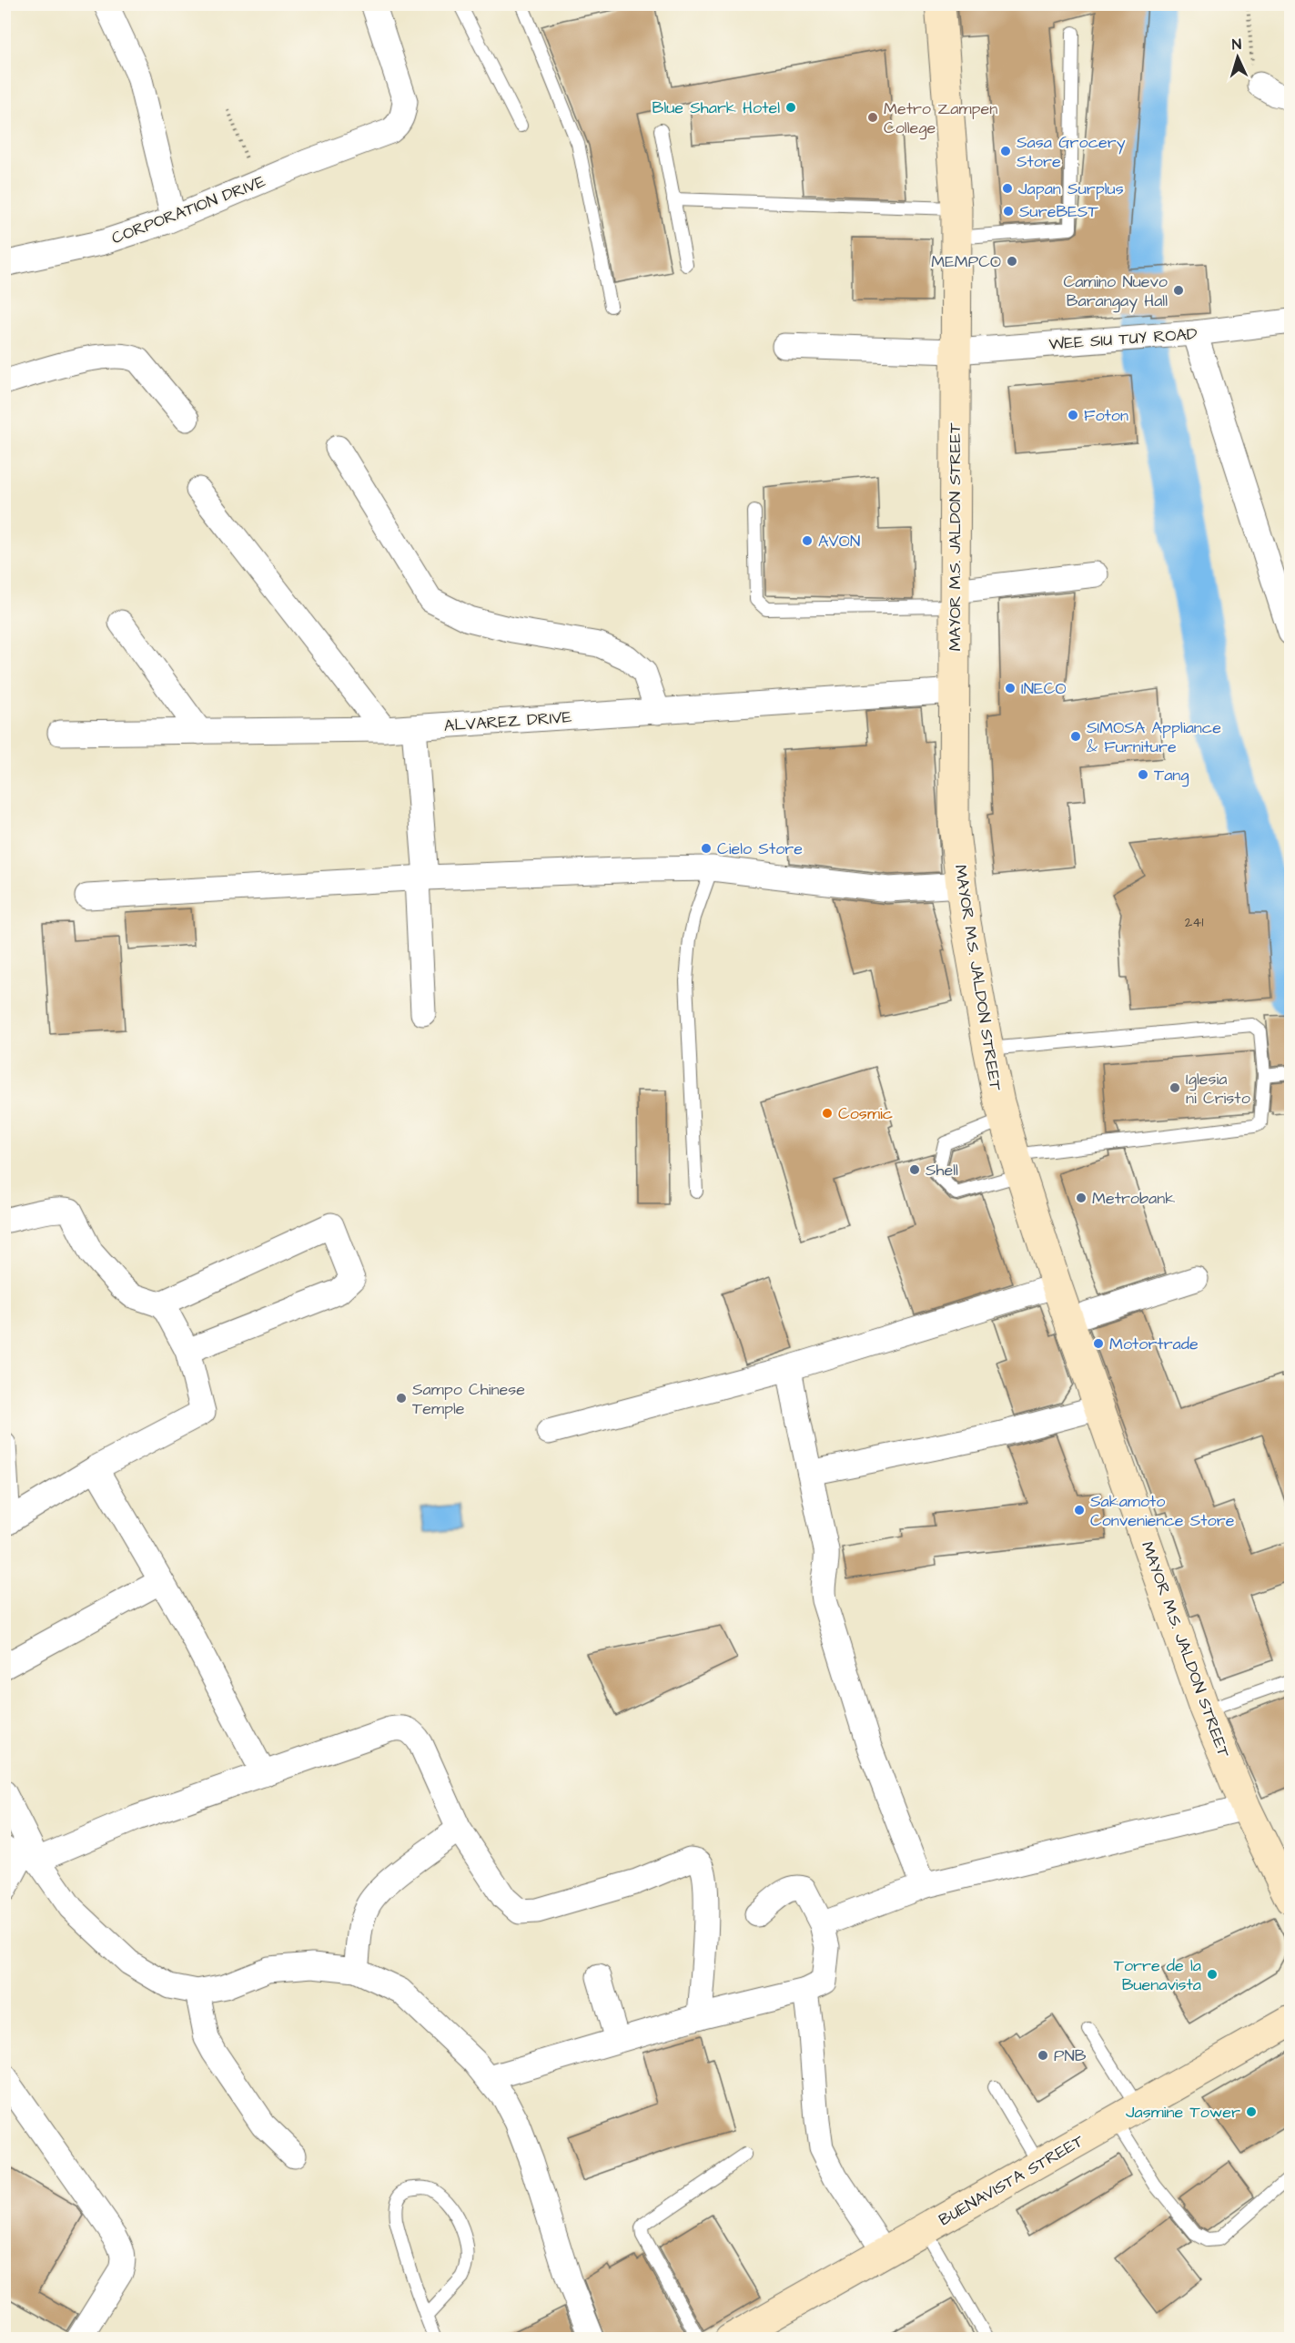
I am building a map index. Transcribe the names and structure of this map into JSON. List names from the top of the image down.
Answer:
{
  "streets": {
    "main road": ["MAYOR M.S. JALDON STREET", "BUENAVISTA STREET"],
    "street": ["CORPORATION DRIVE", "WEE SIU TUY ROAD", "ALVAREZ DRIVE"]
  },
  "crossings": [
    ["WEE SIU TUY ROAD", "MAYOR M.S. JALDON STREET"],
    ["MAYOR M.S. JALDON STREET", "ALVAREZ DRIVE"]
  ],
  "places": [
    "Blue Shark Hotel",
    "Metro Zampen College",
    "Sasa Grocery Store",
    "Japan Surplus",
    "SureBEST",
    "MEMPCO",
    "Camino Nuevo Barangay Hall",
    "Foton",
    "AVON",
    "INECO",
    "SIMOSA Appliance & Furniture",
    "Tang",
    "Cielo Store",
    "Iglesia ni Cristo",
    "Cosmic",
    "Shell",
    "Metrobank",
    "Motortrade",
    "Sampo Chinese Temple",
    "Sakamoto Convenience Store",
    "Torre de la Buenavista",
    "PNB",
    "Jasmine Tower"
  ],
  "house_numbers": ["241"],
  "north": "top"
}
